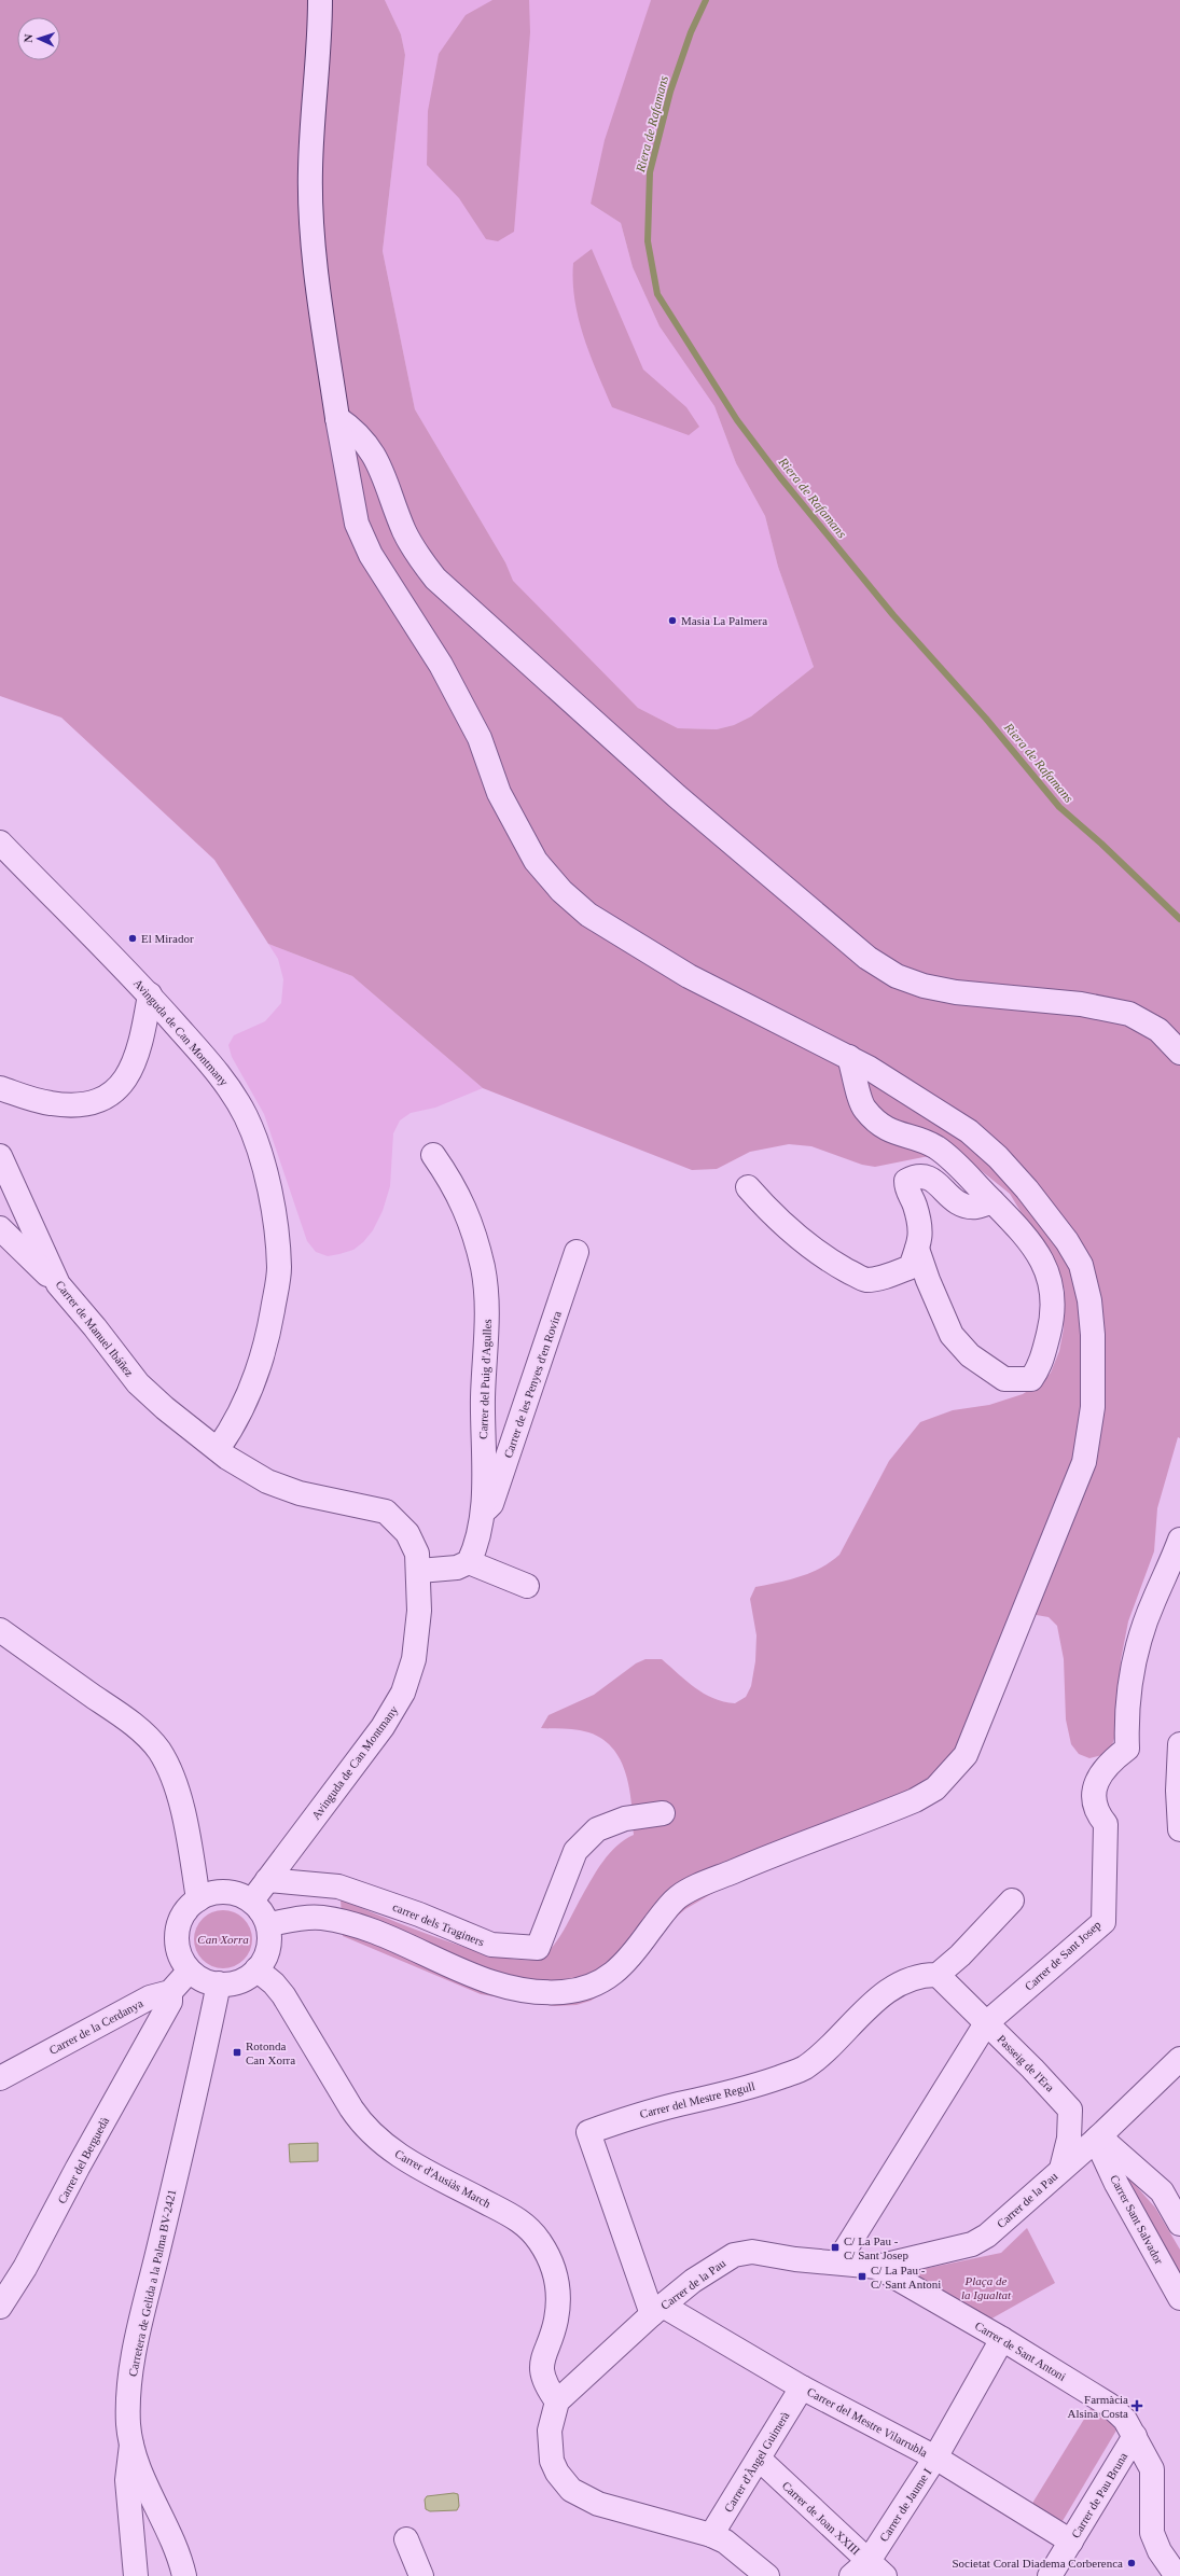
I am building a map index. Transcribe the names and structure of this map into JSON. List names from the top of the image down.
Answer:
{
  "streets": {
    "street": [
      "Avinguda de Can Montmany",
      "Carrer de Manuel Ibáñez",
      "Carrer del Puig d'Agulles",
      "Carrer de les Penyes d'en Rovira",
      "carrer dels Traginers",
      "Carrer de Sant Josep",
      "Carrer de la Cerdanya",
      "Passeig de l'Era",
      "Carrer del Mestre Regull",
      "Carrer del Berguedà",
      "Carrer d'Ausiàs March",
      "Carrer de la Pau",
      "Carrer Sant Salvador",
      "Carretera de Gelida a la Palma BV-2421",
      "Carrer de Sant Antoni",
      "Carrer del Mestre Vilarrubla",
      "Carrer d'Àngel Guimerà",
      "Carrer de Pau Bruna",
      "Carrer de Jaume I",
      "Carrer de Joan XXIII"
    ]
  },
  "crossings": [
    ["Avinguda de Can Montmany", "Carrer de Manuel Ibáñez"],
    ["Avinguda de Can Montmany", "carrer dels Traginers"],
    ["Avinguda de Can Montmany", "Carrer de la Cerdanya"],
    ["Avinguda de Can Montmany", "Carrer d'Ausiàs March"],
    ["Avinguda de Can Montmany", "Carretera de Gelida a la Palma BV-2421"],
    ["Carrer del Puig d'Agulles", "Carrer de les Penyes d'en Rovira"],
    ["Carrer de Sant Josep", "Passeig de l'Era"],
    ["Carrer de Sant Josep", "Carrer de la Pau"],
    ["Carrer de la Cerdanya", "Carrer del Berguedà"],
    ["Carrer de la Cerdanya", "Carrer d'Ausiàs March"],
    ["Carrer de la Cerdanya", "Carretera de Gelida a la Palma BV-2421"],
    ["Passeig de l'Era", "Carrer del Mestre Regull"],
    ["Passeig de l'Era", "Carrer de la Pau"],
    ["Carrer del Mestre Regull", "Carrer de la Pau"],
    ["Carrer del Mestre Regull", "Carrer del Mestre Vilarrubla"],
    ["Carrer d'Ausiàs March", "Carrer de la Pau"],
    ["Carrer d'Ausiàs March", "Carretera de Gelida a la Palma BV-2421"],
    ["Carrer de la Pau", "Carrer Sant Salvador"],
    ["Carrer de la Pau", "Carrer de Sant Antoni"],
    ["Carrer de la Pau", "Carrer del Mestre Vilarrubla"],
    ["Carrer de Sant Antoni", "Carrer de Pau Bruna"],
    ["Carrer de Sant Antoni", "Carrer de Jaume I"],
    ["Carrer del Mestre Vilarrubla", "Carrer d'Àngel Guimerà"],
    ["Carrer del Mestre Vilarrubla", "Carrer de Pau Bruna"],
    ["Carrer del Mestre Vilarrubla", "Carrer de Jaume I"],
    ["Carrer d'Àngel Guimerà", "Carrer de Joan XXIII"],
    ["Carrer de Jaume I", "Carrer de Joan XXIII"]
  ],
  "water": ["Riera de Rafamans"],
  "parks": ["Can Xorra", "Plaça de la Igualtat"],
  "places": {
    "other": ["Masia La Palmera", "El Mirador", "Societat Coral Diadema Corberenca"],
    "transit": ["Rotonda Can Xorra", "C/ La Pau - C/ Sant Josep", "C/ La Pau - C/ Sant Antoni"],
    "health": ["Farmàcia Alsina Costa"]
  },
  "north": "left"
}
